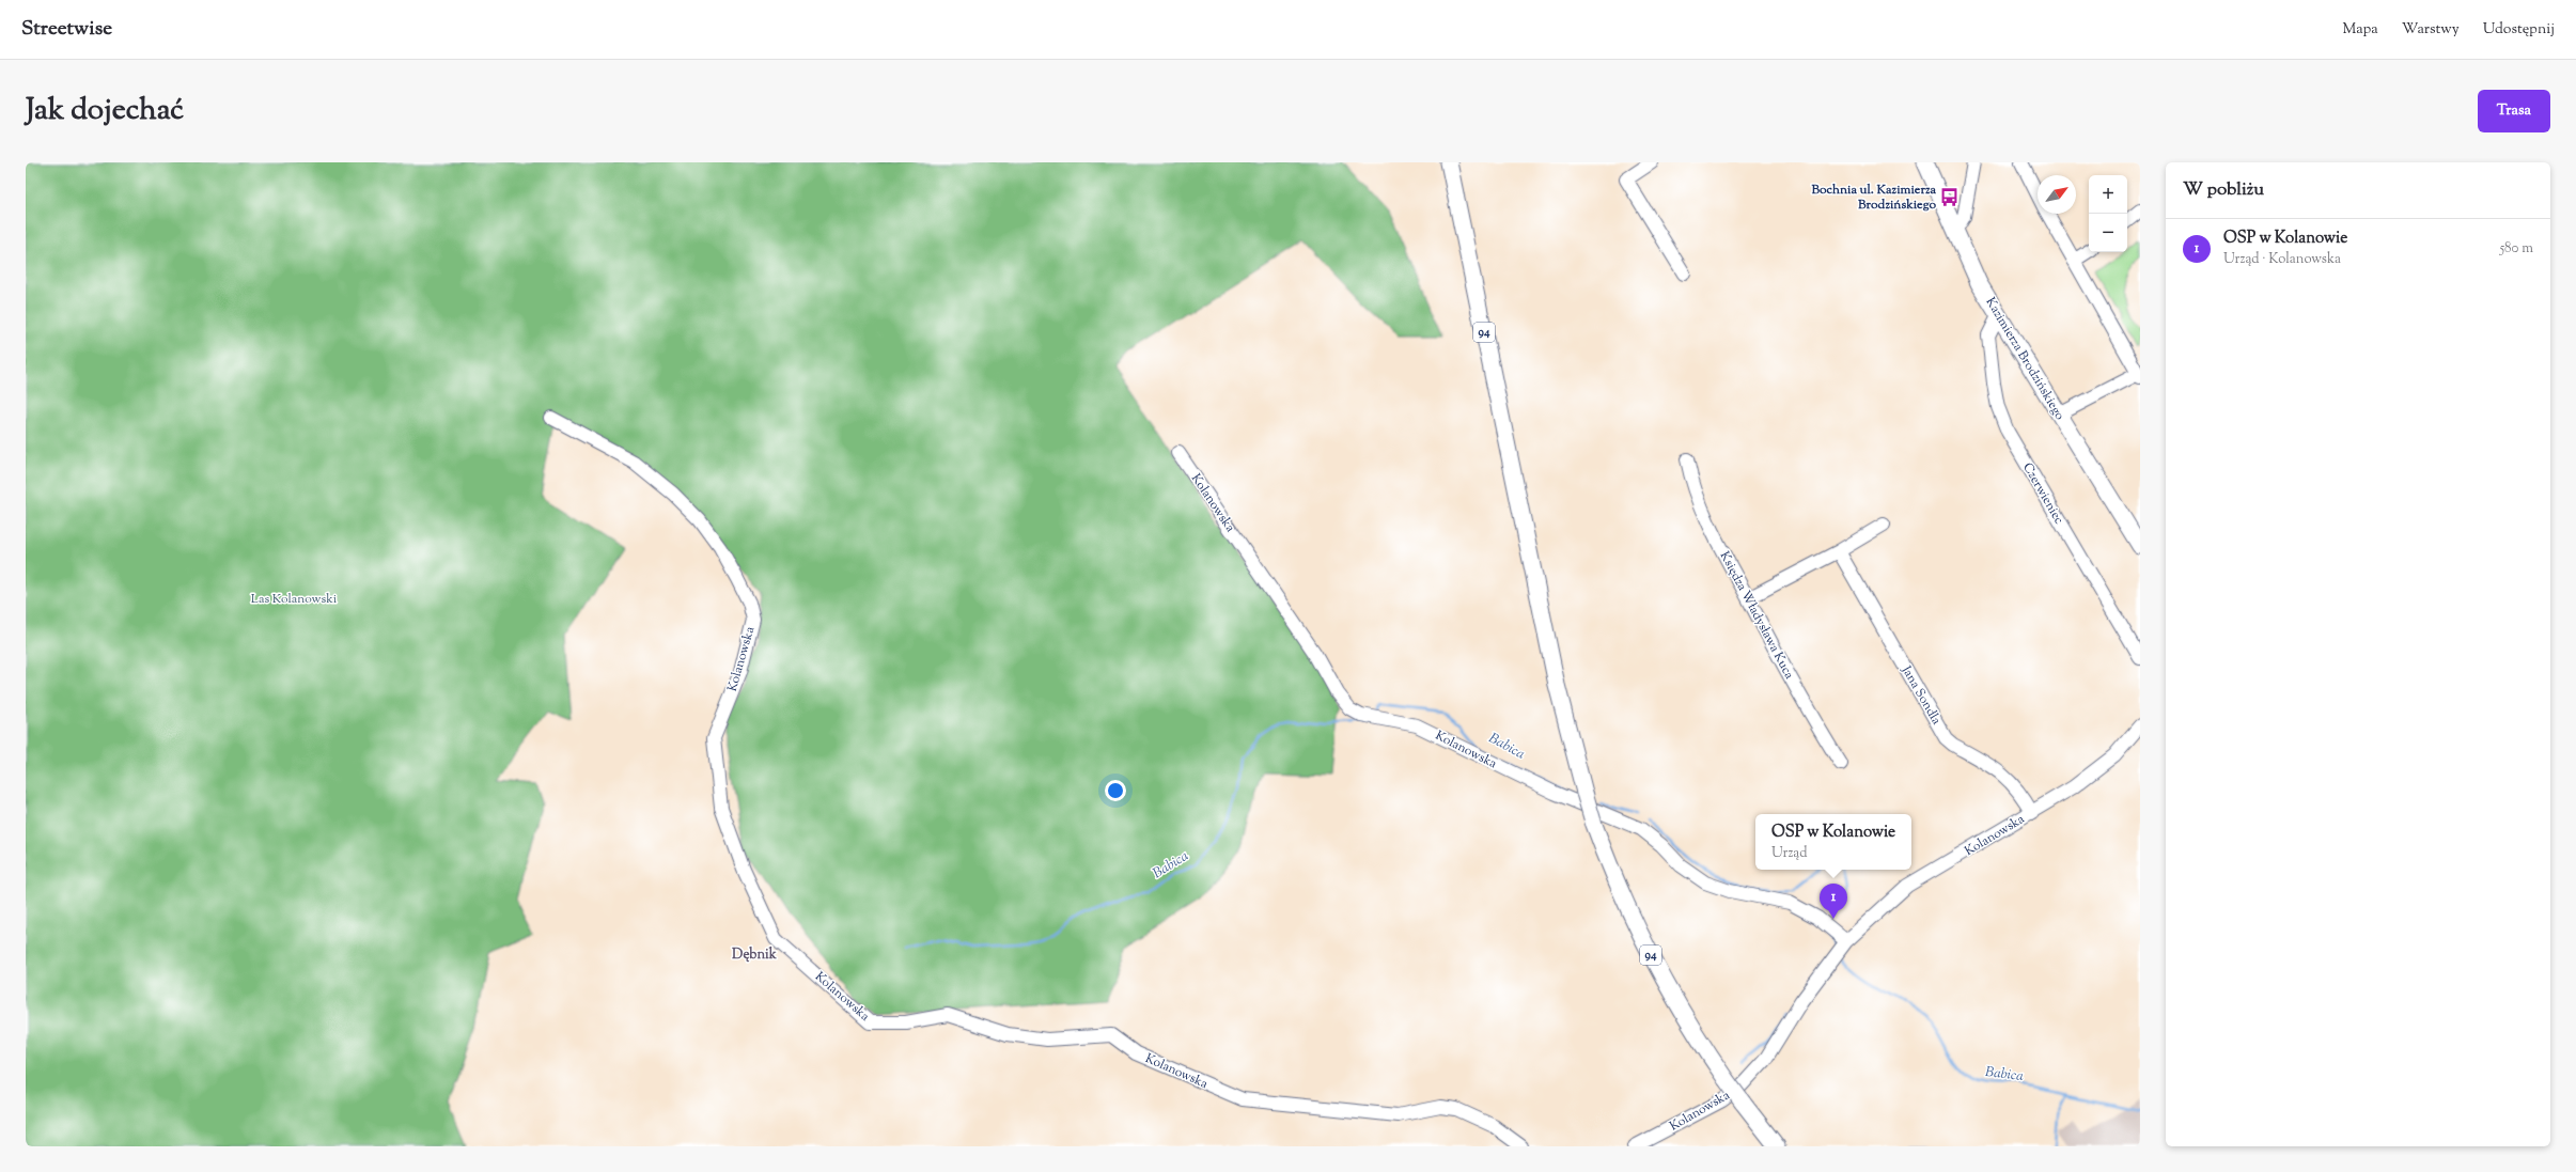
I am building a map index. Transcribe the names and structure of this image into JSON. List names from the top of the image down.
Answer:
{
  "streets": {
    "main road": ["94", "Kazimierza Brodzińskiego"],
    "street": [
      "Czerwieniec",
      "Kolanowska",
      "Księdza Władysława Kuca",
      "Jana Sondla"
    ]
  },
  "crossings": [
    ["Kazimierza Brodzińskiego", "Czerwieniec"],
    ["Kolanowska", "Jana Sondla"]
  ],
  "districts": ["Dębnik"],
  "water": ["Babica"],
  "parks": ["Las Kolanowski"],
  "places": {
    "bus stop": ["Bochnia ul. Kazimierza Brodzińskiego"]
  },
  "north": "top right",
  "page": {
    "header": "Streetwise",
    "nav": ["Mapa", "Warstwy", "Udostępnij"],
    "title": "Jak dojechać",
    "buttons": "Trasa",
    "heading": "W pobliżu",
    "map_buttons": ["+", "−"],
    "list": [
      {
        "mark": "1",
        "name": "OSP w Kolanowie",
        "note": "Urząd · Kolanowska",
        "value": "580 m"
      }
    ],
    "popup": ["OSP w Kolanowie", "Urząd"],
    "pins": "1"
  }
}
